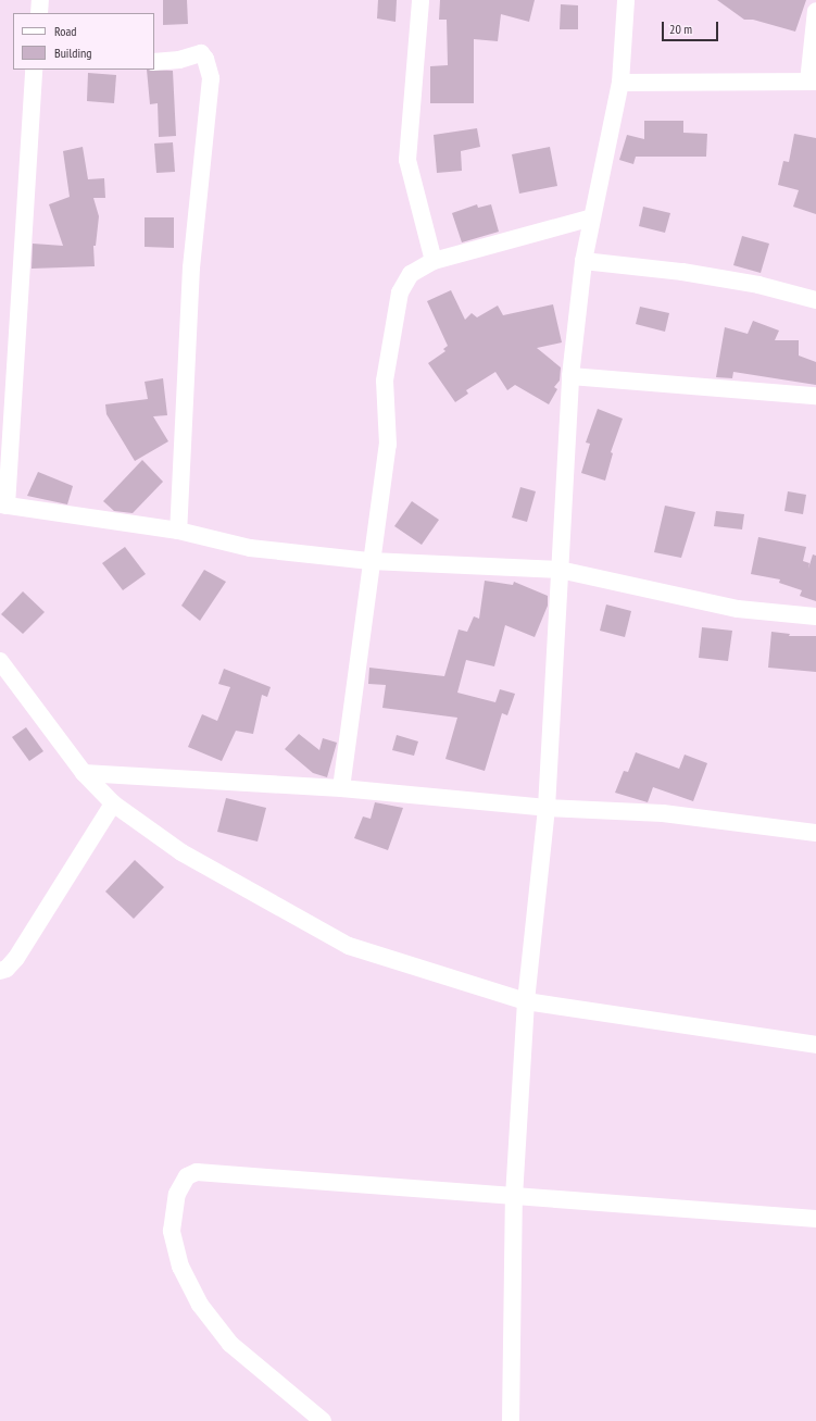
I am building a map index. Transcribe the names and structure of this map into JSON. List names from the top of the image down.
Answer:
{
  "legend": ["Road", "Building"],
  "scale_bar": "20 m"
}
